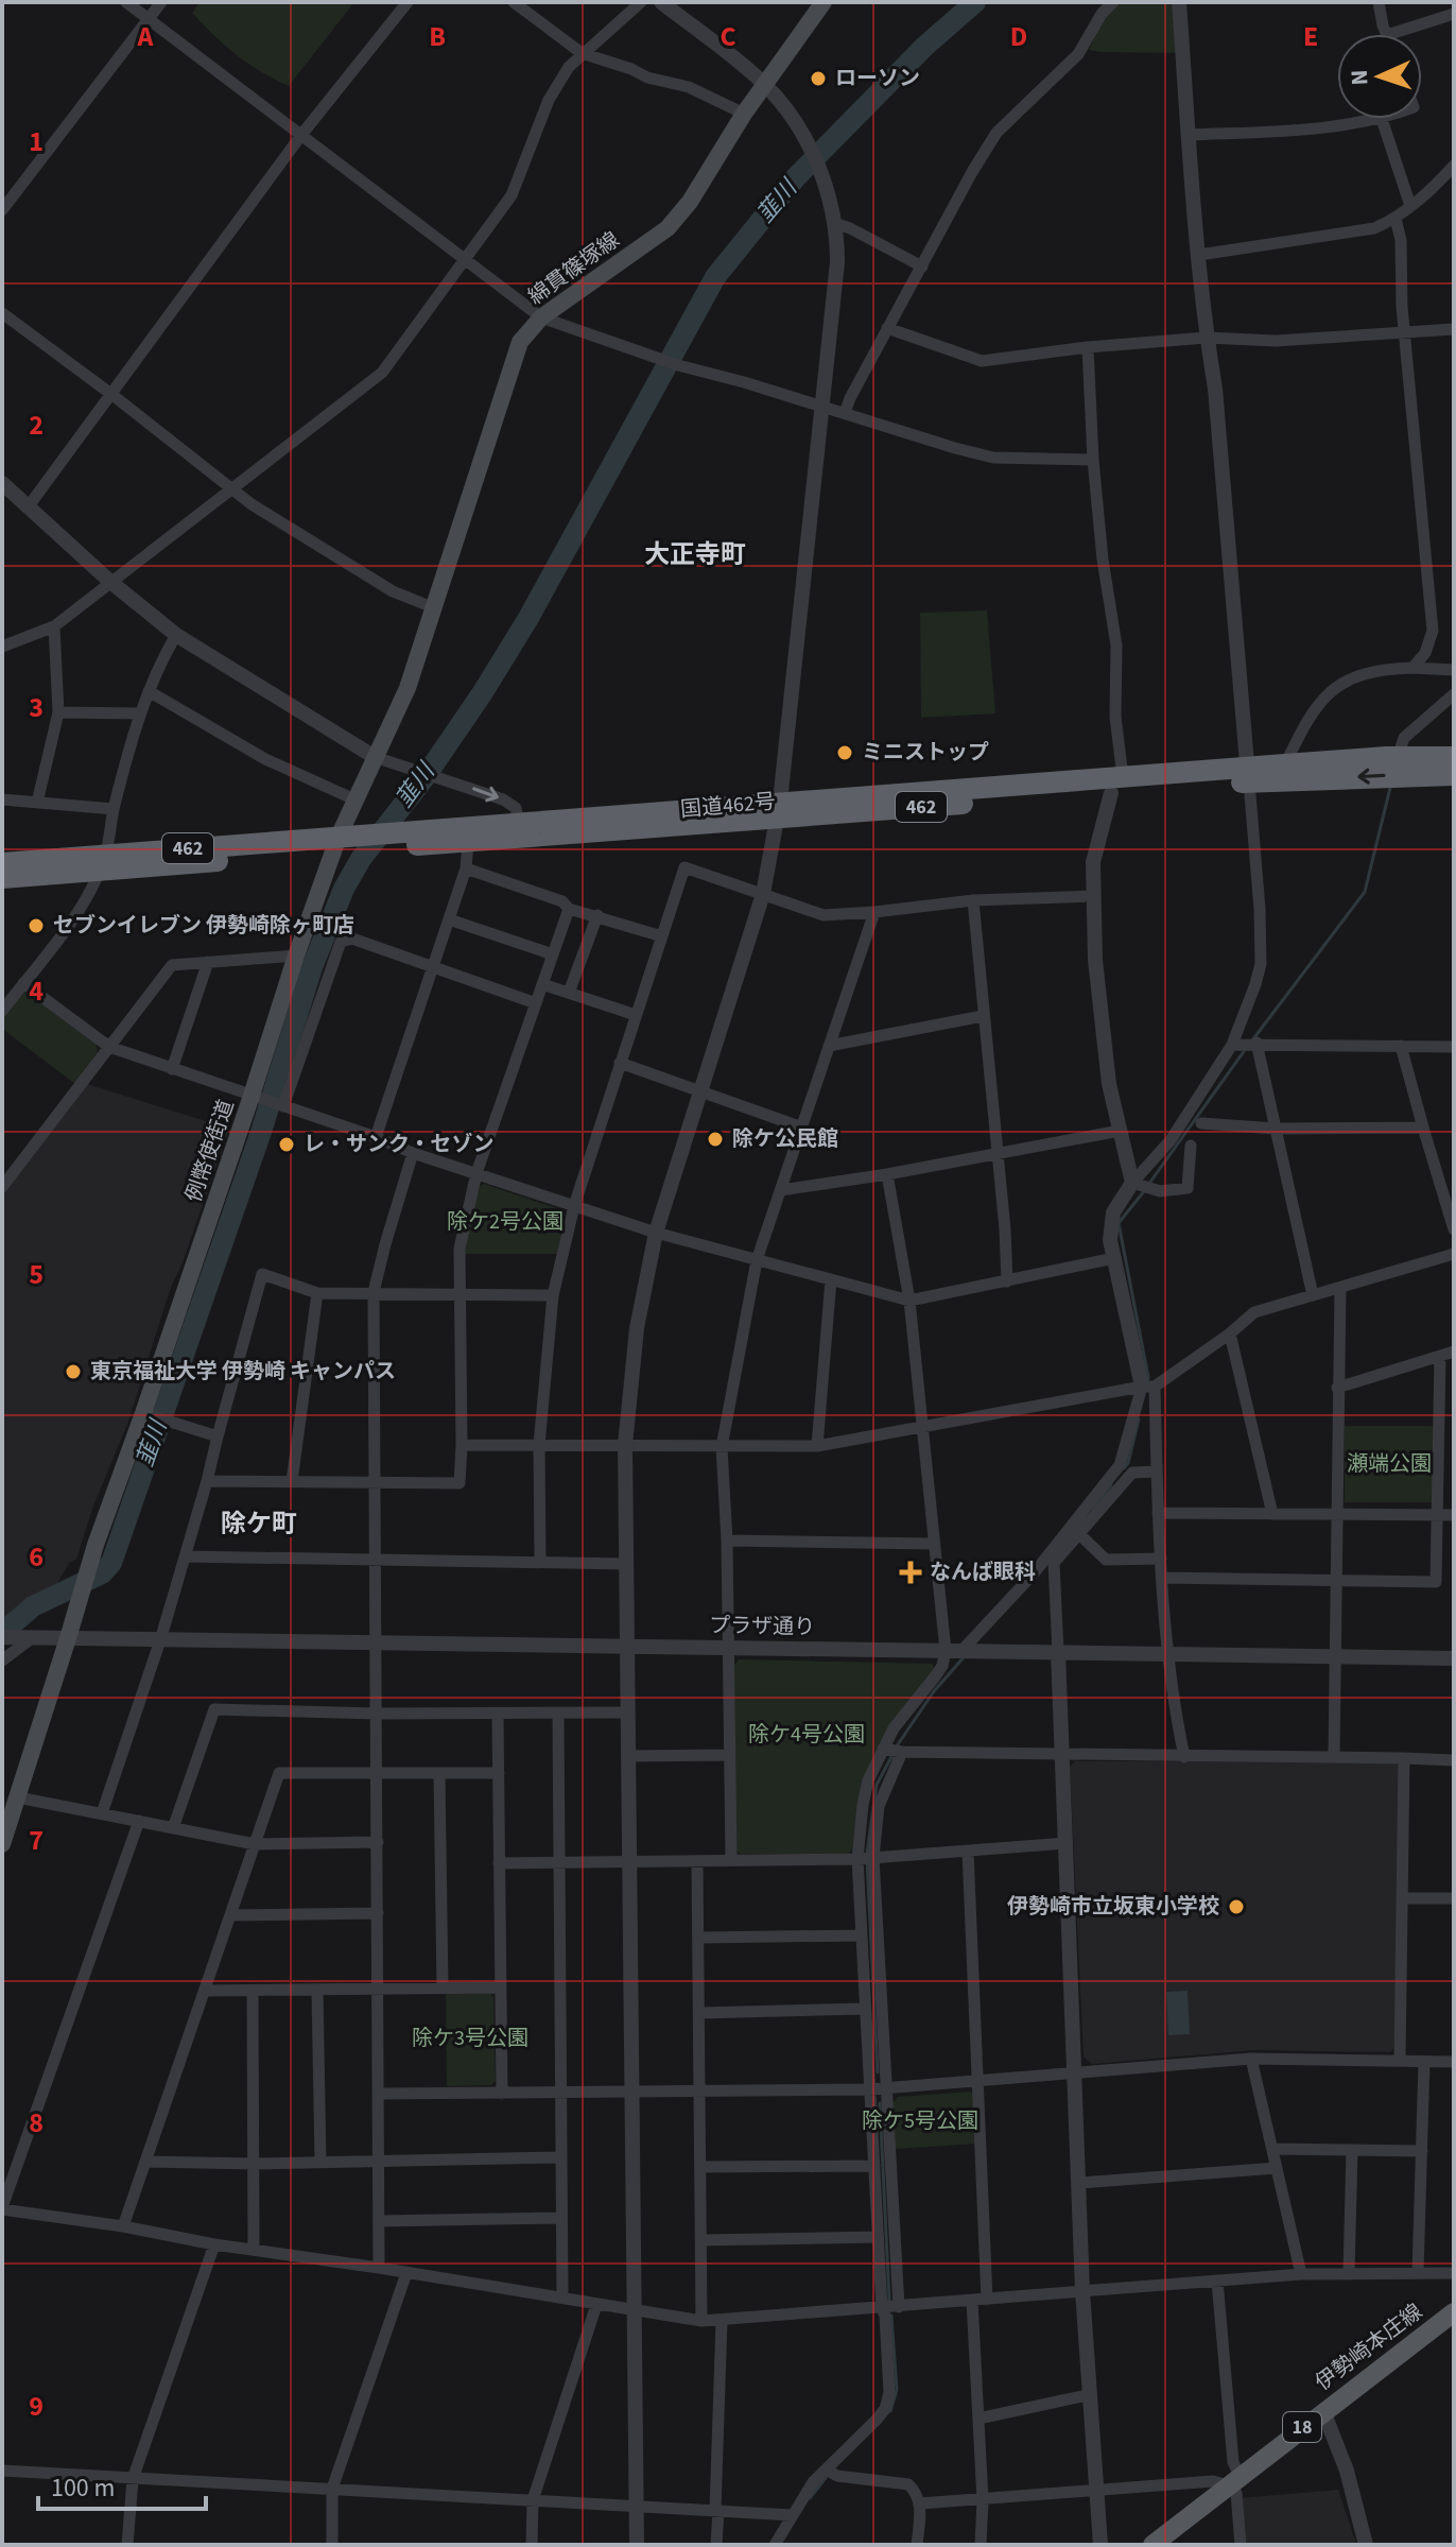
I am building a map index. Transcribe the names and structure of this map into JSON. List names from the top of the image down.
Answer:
{
  "streets": {
    "highway": ["国道462号", "462"],
    "main road": [
      "綿貫篠塚線",
      "例幣使街道",
      "伊勢崎本庄線",
      "18"
    ],
    "street": ["プラザ通り"]
  },
  "crossings": [
    ["綿貫篠塚線", "例幣使街道"],
    ["国道462号", "例幣使街道"],
    ["例幣使街道", "プラザ通り"]
  ],
  "districts": ["大正寺町", "除ケ町"],
  "water": ["韮川"],
  "parks": [
    "除ケ2号公園",
    "瀬端公園",
    "除ケ4号公園",
    "除ケ3号公園",
    "除ケ5号公園"
  ],
  "places": {
    "other": [
      "ローソン",
      "ミニストップ",
      "セブンイレブン 伊勢崎除ヶ町店",
      "除ケ公民館",
      "レ・サンク・セゾン",
      "東京福祉大学 伊勢崎 キャンパス",
      "伊勢崎市立坂東小学校"
    ],
    "health": ["なんば眼科"]
  },
  "scale_bar": "100 m",
  "north": "left",
  "grid": {
    "columns": [
      "A",
      "B",
      "C",
      "D",
      "E"
    ],
    "rows": [
      "1",
      "2",
      "3",
      "4",
      "5",
      "6",
      "7",
      "8",
      "9"
    ]
  }
}
